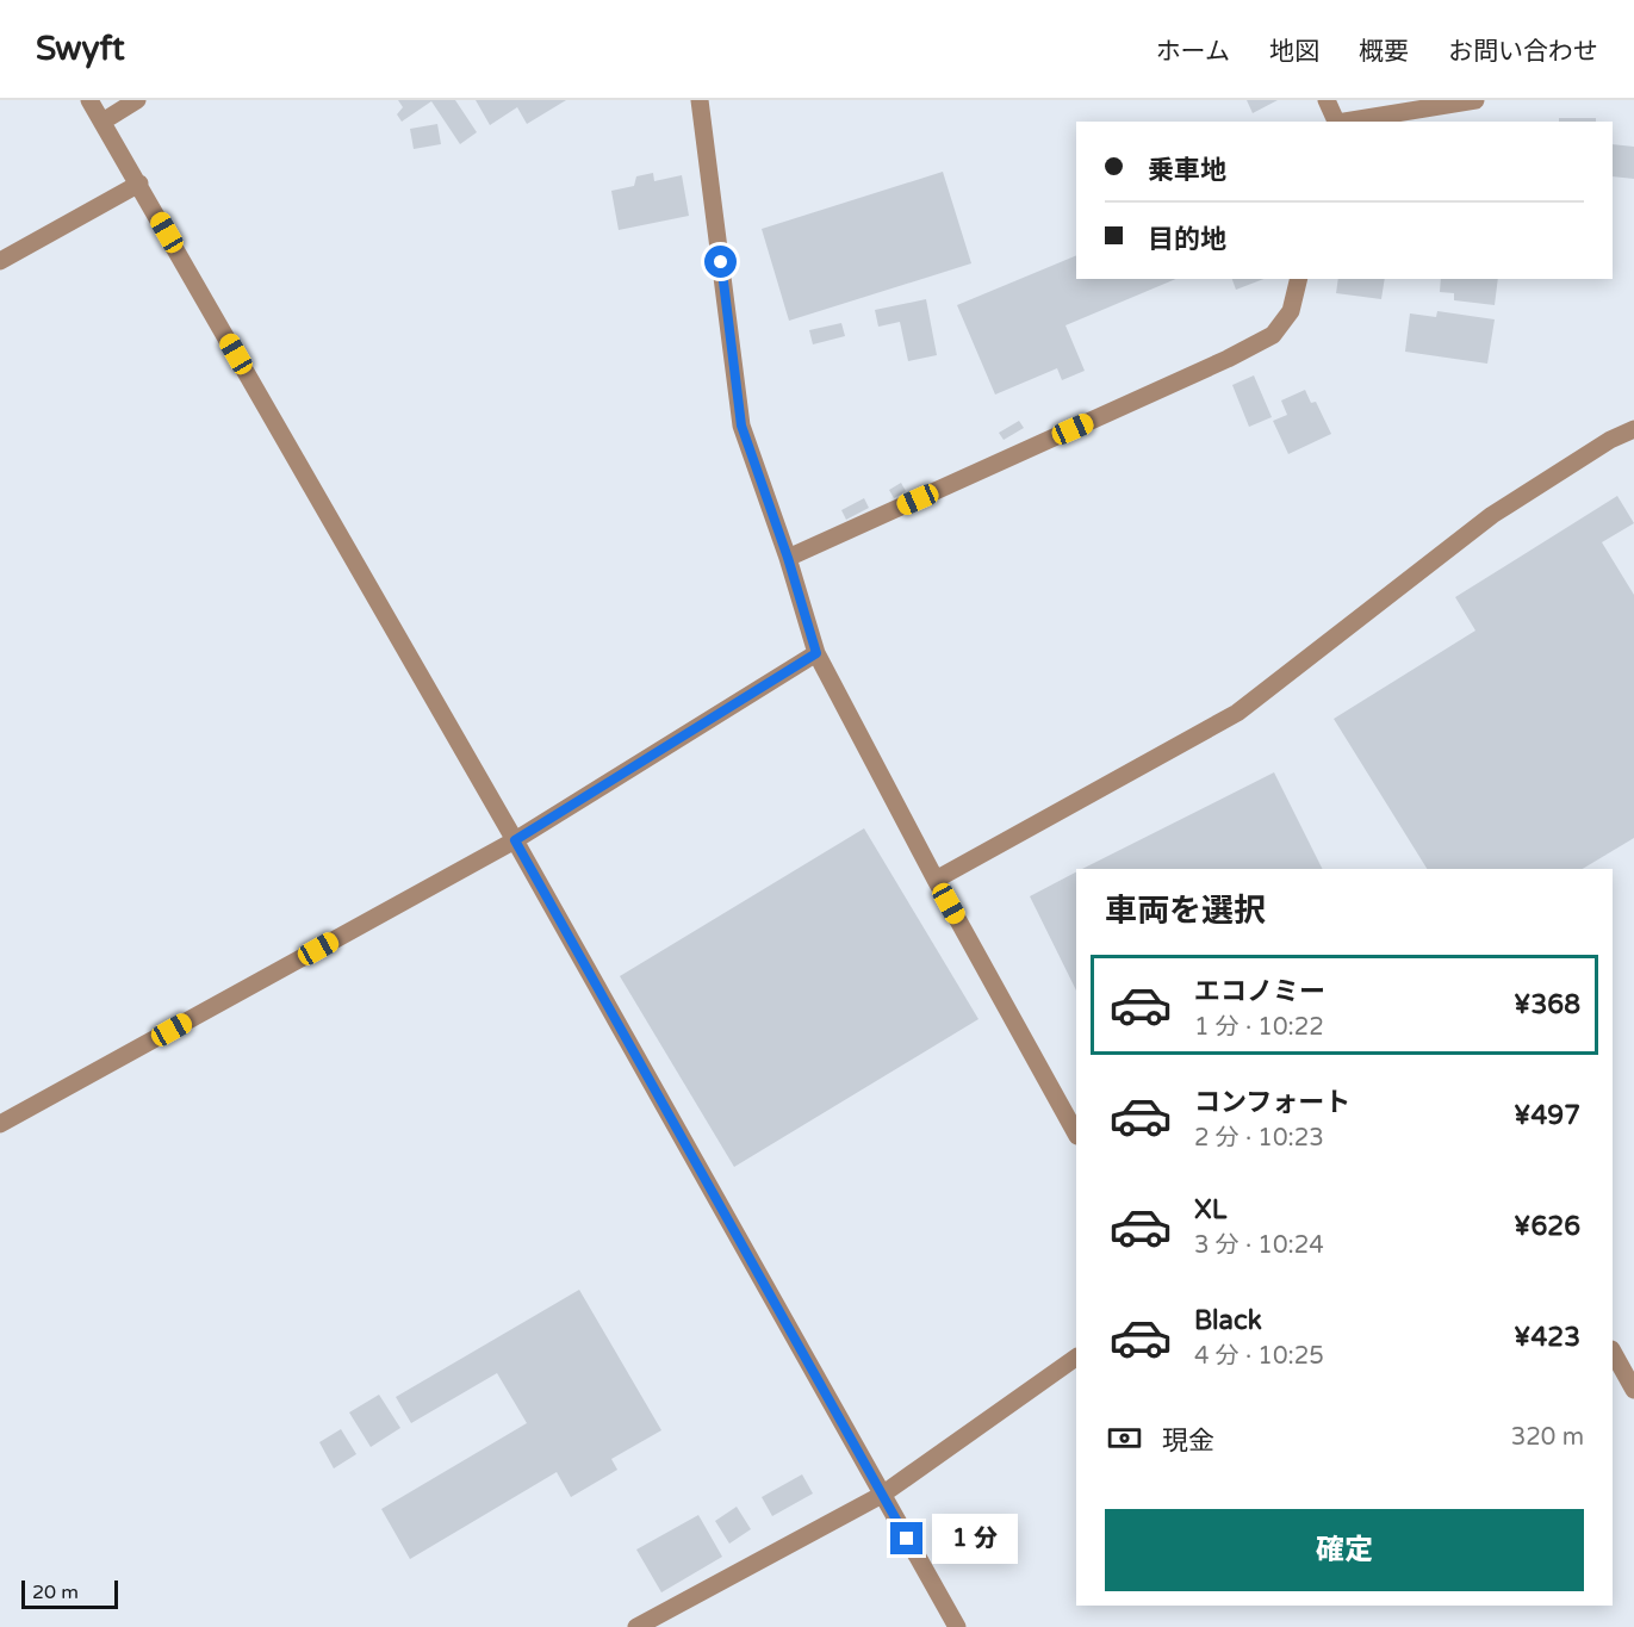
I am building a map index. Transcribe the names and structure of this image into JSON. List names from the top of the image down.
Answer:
{
  "scale_bar": "20 m",
  "page": {
    "header": "Swyft",
    "nav": [
      "ホーム",
      "地図",
      "概要",
      "お問い合わせ"
    ],
    "banner": ["乗車地", "目的地"],
    "heading": "車両を選択",
    "list": [
      {
        "name": "エコノミー",
        "note": "1 分 · 10:22",
        "value": "¥368"
      },
      {
        "name": "コンフォート",
        "note": "2 分 · 10:23",
        "value": "¥497"
      },
      {
        "name": "XL",
        "note": "3 分 · 10:24",
        "value": "¥626"
      },
      {
        "name": "Black",
        "note": "4 分 · 10:25",
        "value": "¥423"
      }
    ],
    "pay": ["現金", "320 m"],
    "buttons": "確定",
    "bubble": "1 分",
    "scale": "20 m"
  }
}
